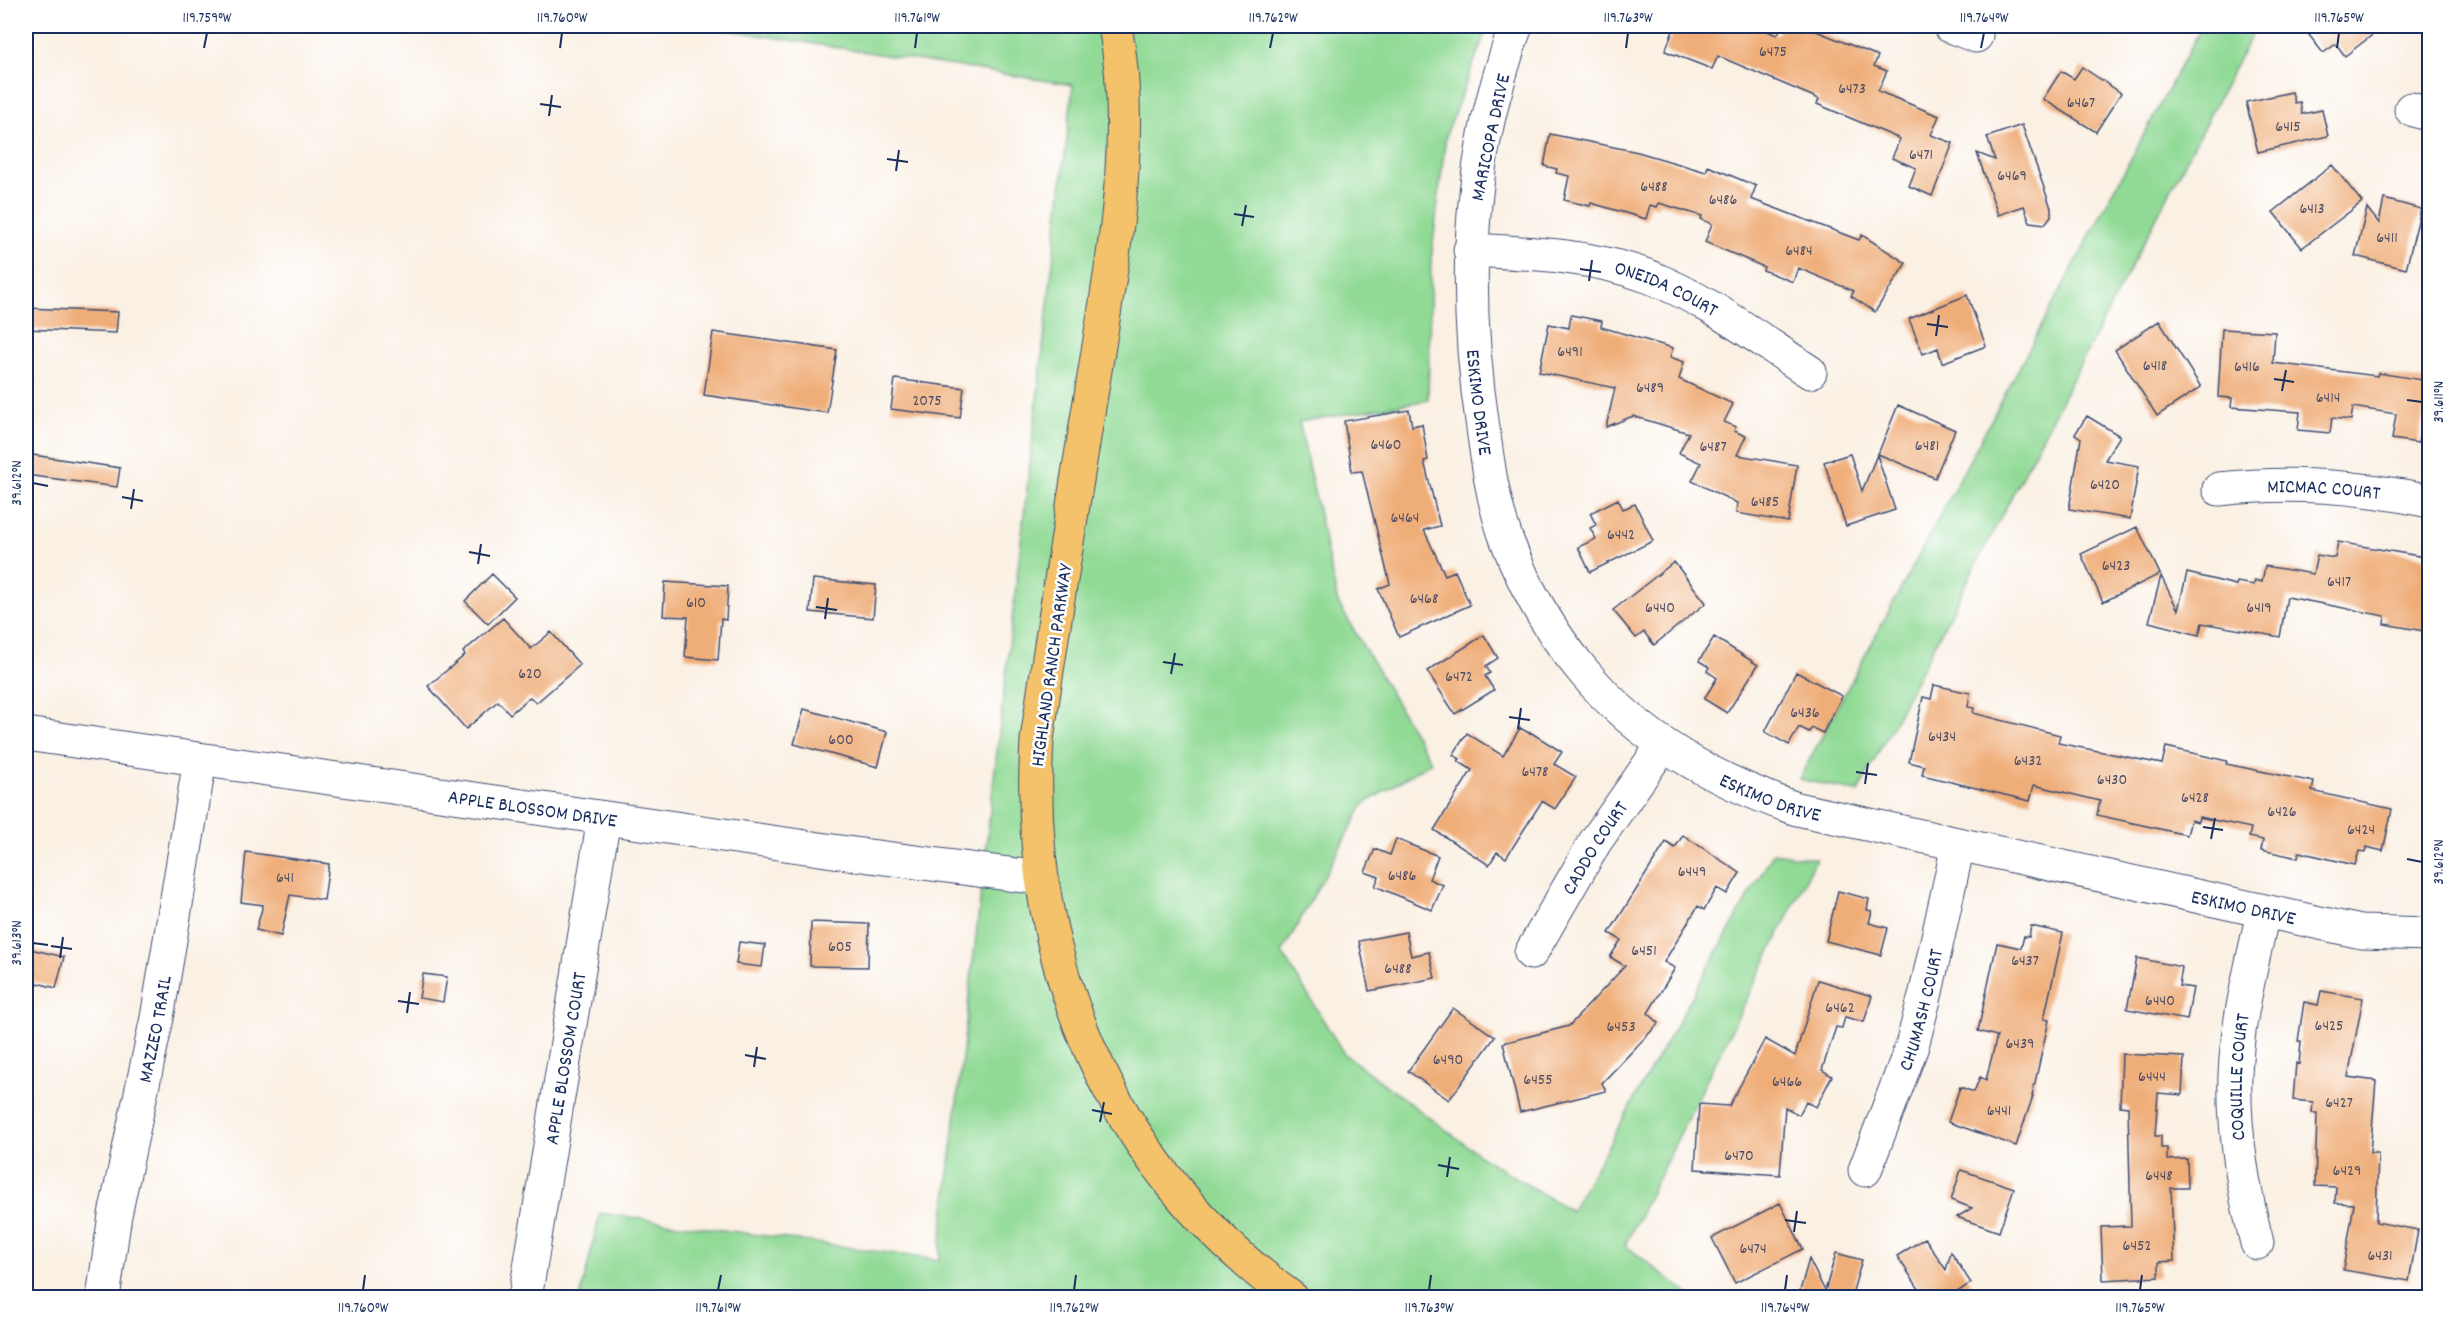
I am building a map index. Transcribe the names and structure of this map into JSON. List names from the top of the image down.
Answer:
{
  "streets": {
    "main road": ["HIGHLAND RANCH PARKWAY"],
    "street": [
      "MARICOPA DRIVE",
      "ONEIDA COURT",
      "ESKIMO DRIVE",
      "MICMAC COURT",
      "APPLE BLOSSOM DRIVE",
      "CADDO COURT",
      "CHUMASH COURT",
      "MAZZEO TRAIL",
      "APPLE BLOSSOM COURT",
      "COQUILLE COURT"
    ]
  },
  "crossings": [
    ["MARICOPA DRIVE", "ONEIDA COURT"],
    ["MARICOPA DRIVE", "ESKIMO DRIVE"],
    ["ONEIDA COURT", "ESKIMO DRIVE"],
    ["ESKIMO DRIVE", "CADDO COURT"],
    ["ESKIMO DRIVE", "CHUMASH COURT"],
    ["ESKIMO DRIVE", "COQUILLE COURT"],
    ["HIGHLAND RANCH PARKWAY", "APPLE BLOSSOM DRIVE"],
    ["APPLE BLOSSOM DRIVE", "MAZZEO TRAIL"],
    ["APPLE BLOSSOM DRIVE", "APPLE BLOSSOM COURT"]
  ],
  "house_numbers": [
    "6475",
    "6473",
    "6467",
    "6415",
    "6471",
    "6469",
    "6488",
    "6486",
    "6413",
    "6411",
    "6484",
    "6491",
    "6418",
    "6416",
    "6489",
    "6414",
    "2075",
    "6460",
    "6481",
    "6487",
    "6420",
    "6485",
    "6464",
    "6442",
    "6423",
    "6417",
    "6468",
    "610",
    "6440",
    "6419",
    "620",
    "6472",
    "6436",
    "6434",
    "600",
    "6432",
    "6478",
    "6430",
    "6428",
    "6426",
    "6424",
    "6449",
    "6486",
    "641",
    "605",
    "6451",
    "6437",
    "6488",
    "6440",
    "6462",
    "6425",
    "6453",
    "6439",
    "6490",
    "6444",
    "6455",
    "6466",
    "6427",
    "6441",
    "6470",
    "6429",
    "6448",
    "6452",
    "6474",
    "6431"
  ],
  "coordinates": [
    "119.759°W",
    "119.760°W",
    "119.761°W",
    "119.762°W",
    "119.763°W",
    "119.764°W",
    "119.765°W",
    "39.611°N",
    "39.612°N",
    "39.613°N"
  ]
}
